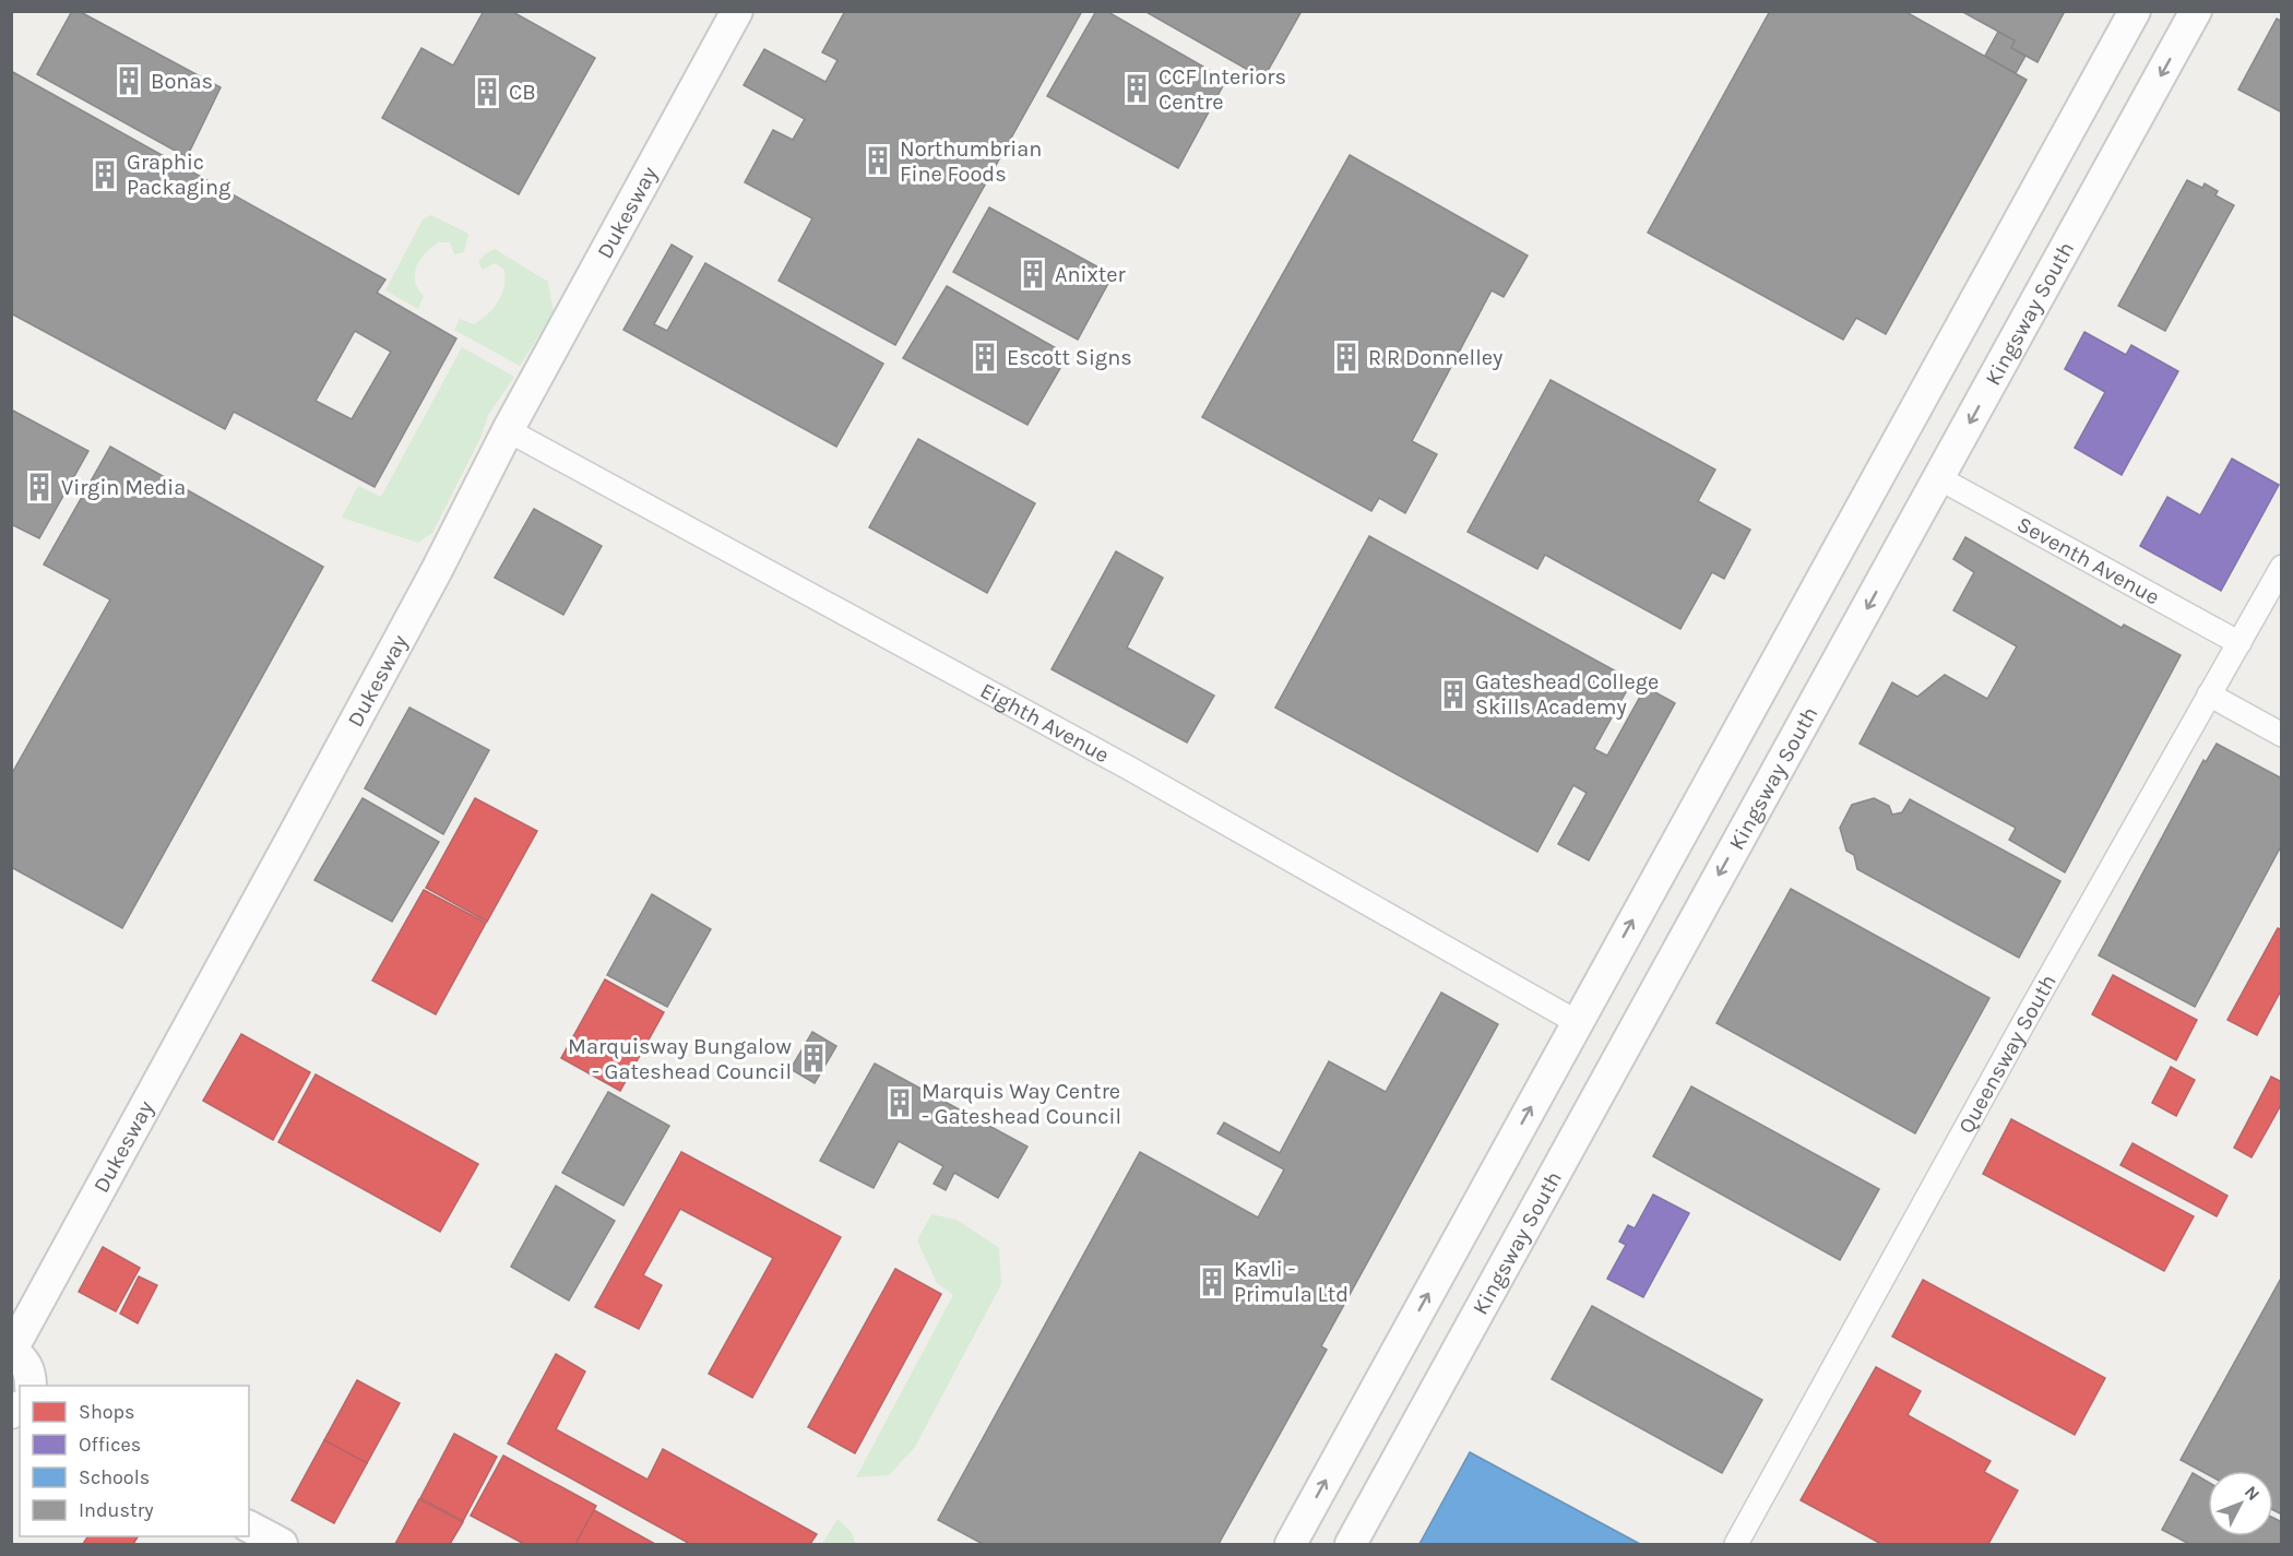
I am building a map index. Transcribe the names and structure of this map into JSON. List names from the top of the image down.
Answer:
{
  "streets": {
    "street": [
      "Dukesway",
      "Kingsway South",
      "Seventh Avenue",
      "Eighth Avenue",
      "Queensway South"
    ]
  },
  "crossings": [
    ["Dukesway", "Eighth Avenue"],
    ["Kingsway South", "Seventh Avenue"],
    ["Seventh Avenue", "Queensway South"]
  ],
  "places": {
    "building": [
      "Bonas",
      "CCF Interiors Centre",
      "CB",
      "Northumbrian Fine Foods",
      "Graphic Packaging",
      "Anixter",
      "Escott Signs",
      "R R Donnelley",
      "Virgin Media",
      "Gateshead College Skills Academy",
      "Marquisway Bungalow - Gateshead Council",
      "Marquis Way Centre - Gateshead Council",
      "Kavli - Primula Ltd"
    ]
  },
  "legend": [
    "Shops",
    "Offices",
    "Schools",
    "Industry"
  ],
  "north": "top right"
}
